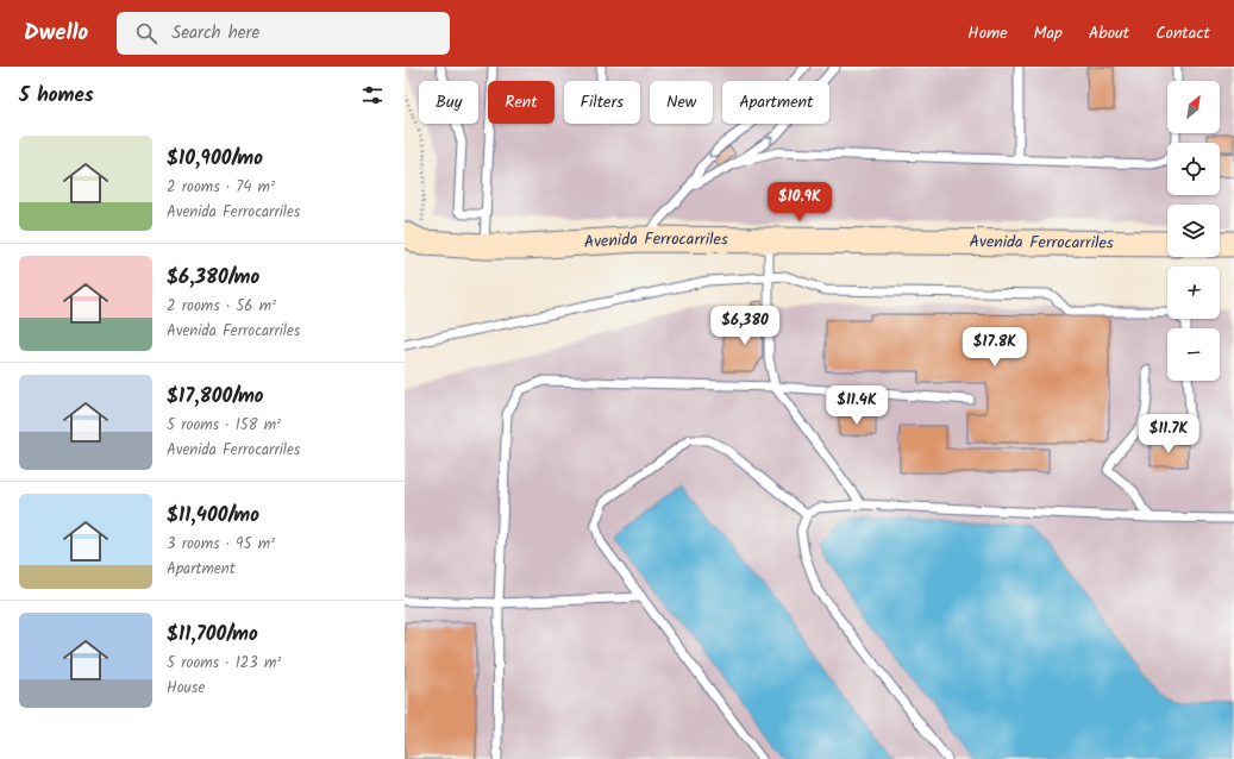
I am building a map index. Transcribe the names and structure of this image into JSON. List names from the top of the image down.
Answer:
{
  "streets": {
    "main road": ["Avenida Ferrocarriles"]
  },
  "north": "top right",
  "page": {
    "header": "Dwello",
    "search": "Search here",
    "nav": [
      "Home",
      "Map",
      "About",
      "Contact"
    ],
    "heading": "5 homes",
    "map_buttons": ["+", "−"],
    "chip": [
      "Buy",
      "Rent",
      "Filters",
      "New",
      "Apartment"
    ],
    "list": [
      {
        "name": "$10,900/mo",
        "note": "2 rooms · 74 m² · Avenida Ferrocarriles"
      },
      {
        "name": "$6,380/mo",
        "note": "2 rooms · 56 m² · Avenida Ferrocarriles"
      },
      {
        "name": "$17,800/mo",
        "note": "5 rooms · 158 m² · Avenida Ferrocarriles"
      },
      {
        "name": "$11,400/mo",
        "note": "3 rooms · 95 m² · Apartment"
      },
      {
        "name": "$11,700/mo",
        "note": "5 rooms · 123 m² · House"
      }
    ],
    "price": [
      "$10.9K",
      "$6,380",
      "$17.8K",
      "$11.4K",
      "$11.7K"
    ]
  }
}
